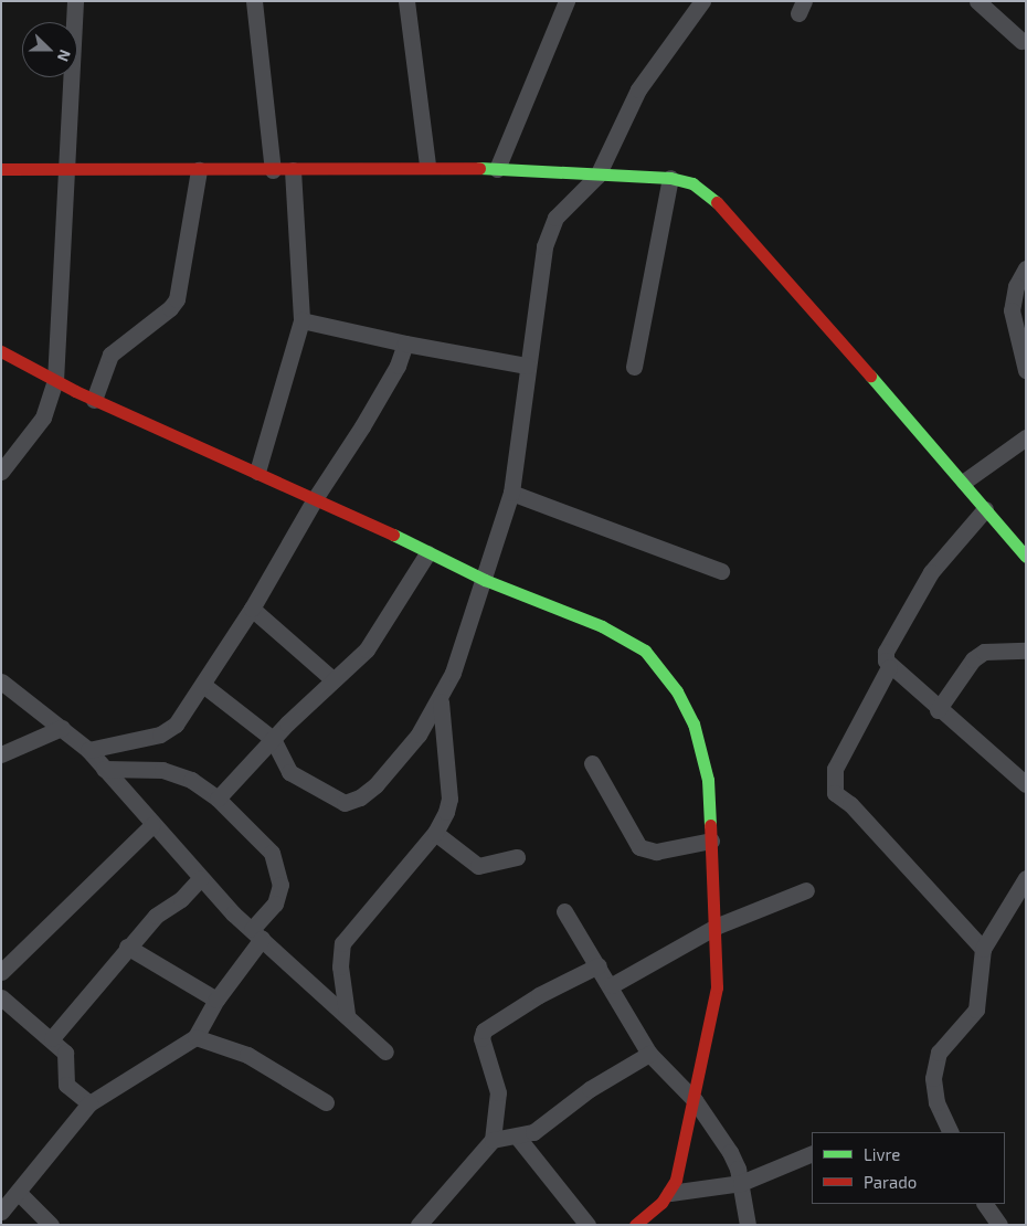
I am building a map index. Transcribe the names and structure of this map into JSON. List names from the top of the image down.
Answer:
{
  "legend": ["Livre", "Parado"],
  "north": "right"
}
